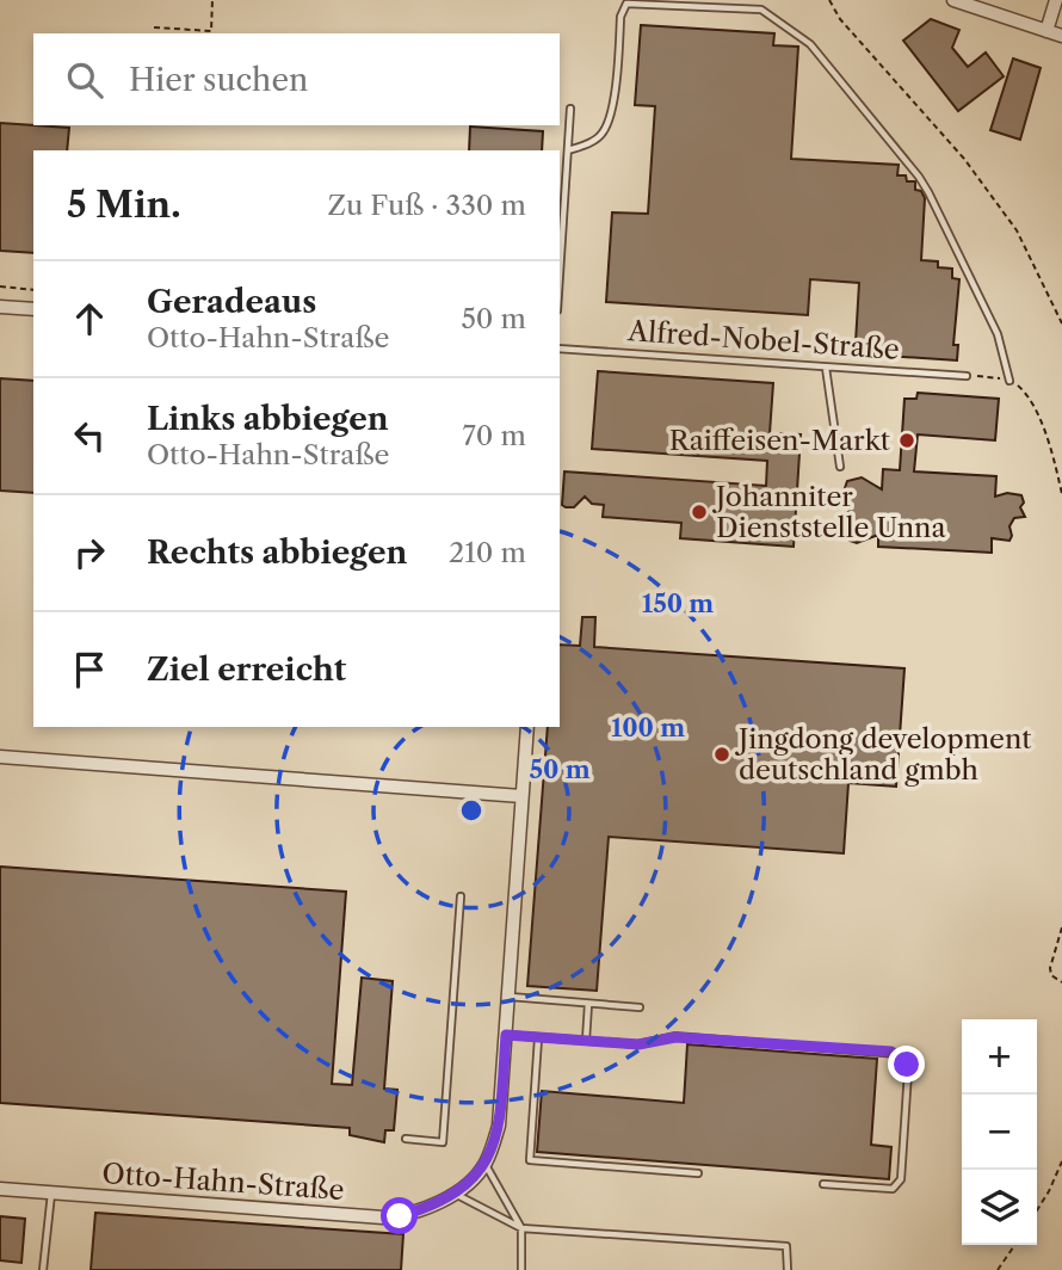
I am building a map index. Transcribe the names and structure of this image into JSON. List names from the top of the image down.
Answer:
{
  "streets": {
    "street": ["Otto-Hahn-Straße"],
    "lane": ["Alfred-Nobel-Straße"]
  },
  "places": ["Raiffeisen-Markt", "Johanniter Dienststelle Unna", "Jingdong development deutschland gmbh"],
  "page": {
    "search": "Hier suchen",
    "heading": ["5 Min.", "Zu Fuß · 330 m"],
    "list": [
      ["Geradeaus", "Otto-Hahn-Straße", "50 m"],
      ["Links abbiegen", "Otto-Hahn-Straße", "70 m"],
      ["Rechts abbiegen", "210 m"],
      "Ziel erreicht"
    ],
    "map_buttons": ["+", "−"]
  },
  "rings": ["150 m", "100 m", "50 m"]
}
